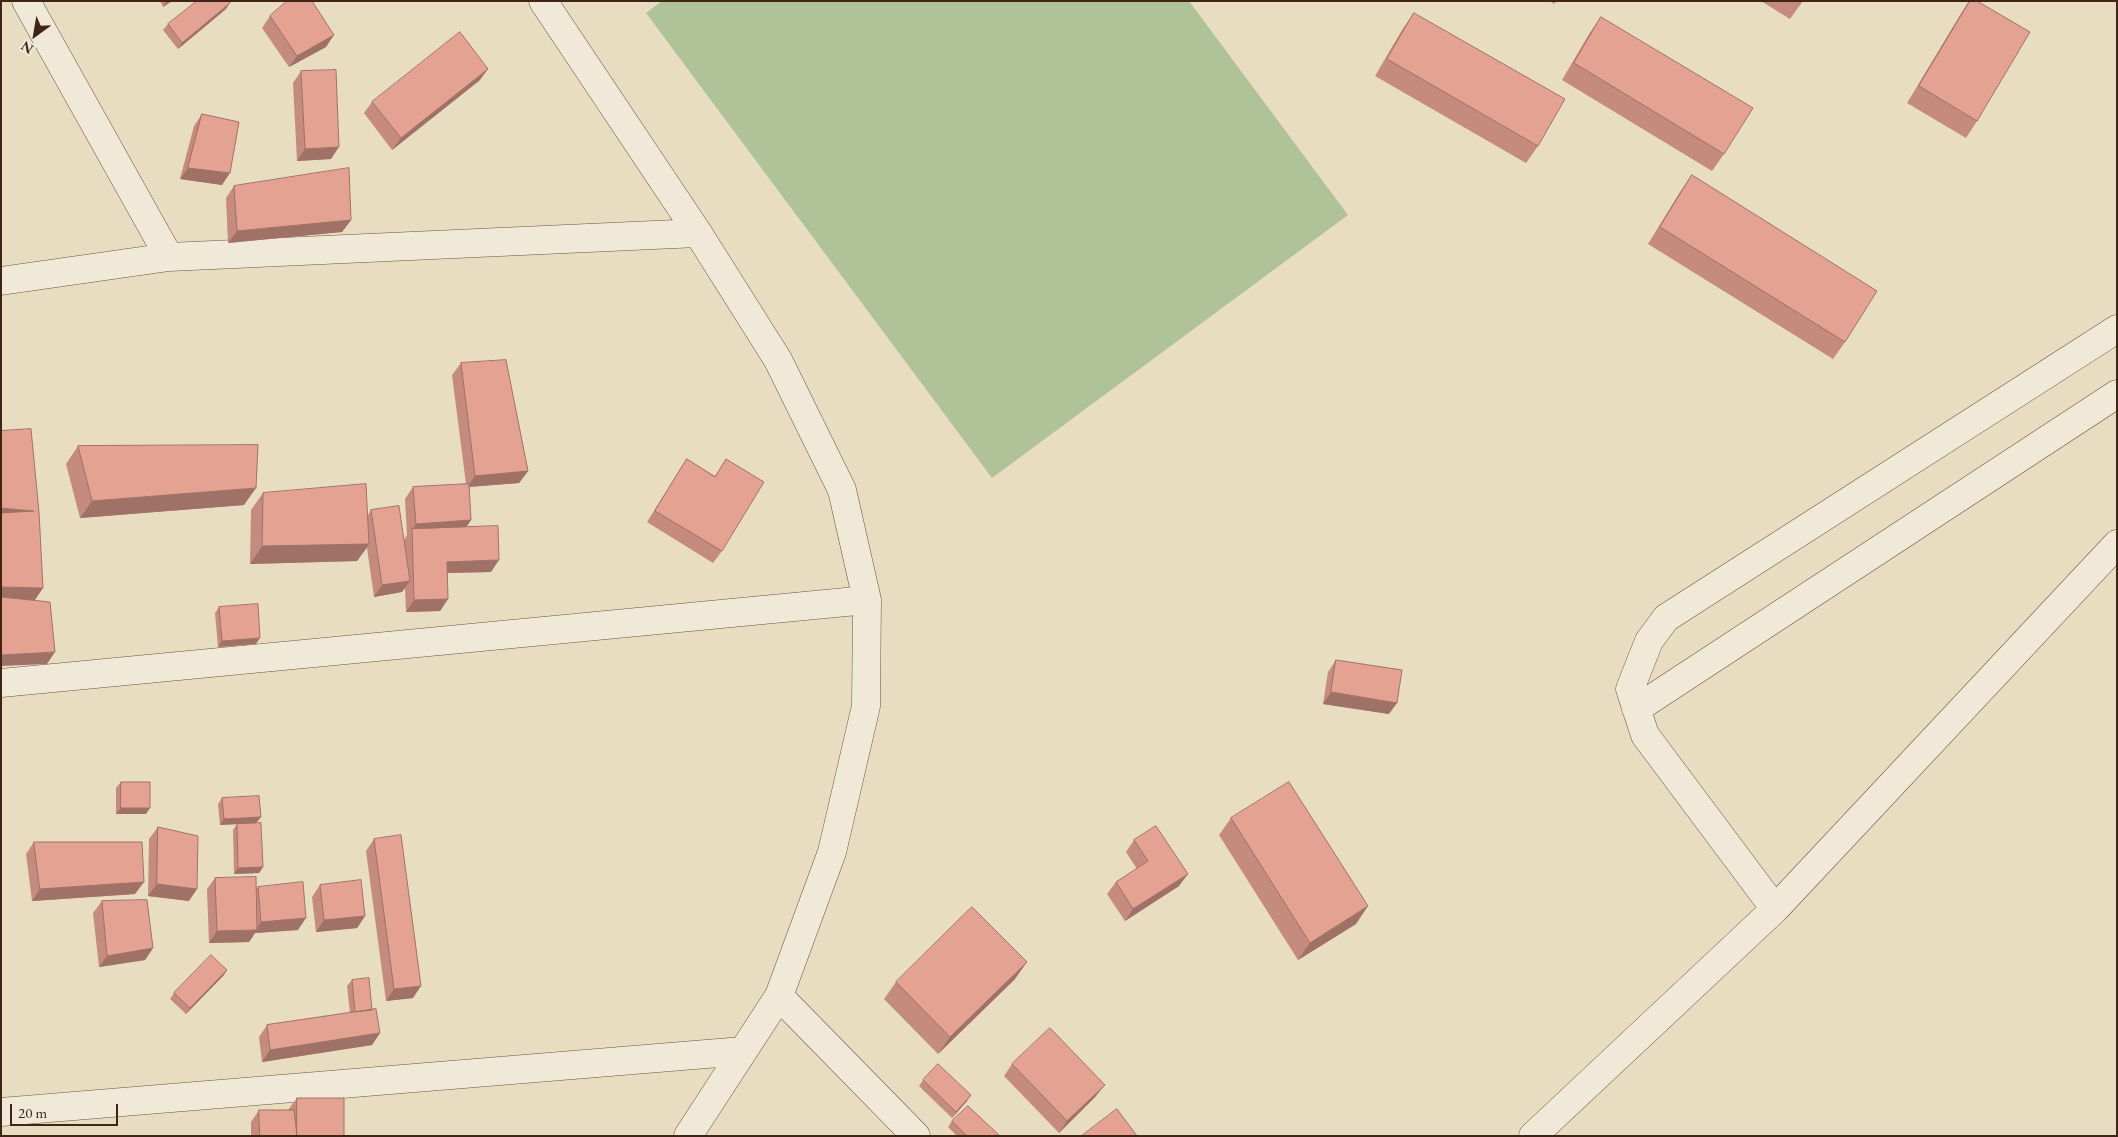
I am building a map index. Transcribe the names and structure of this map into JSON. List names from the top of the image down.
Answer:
{
  "scale_bar": "20 m",
  "north": "bottom left"
}
